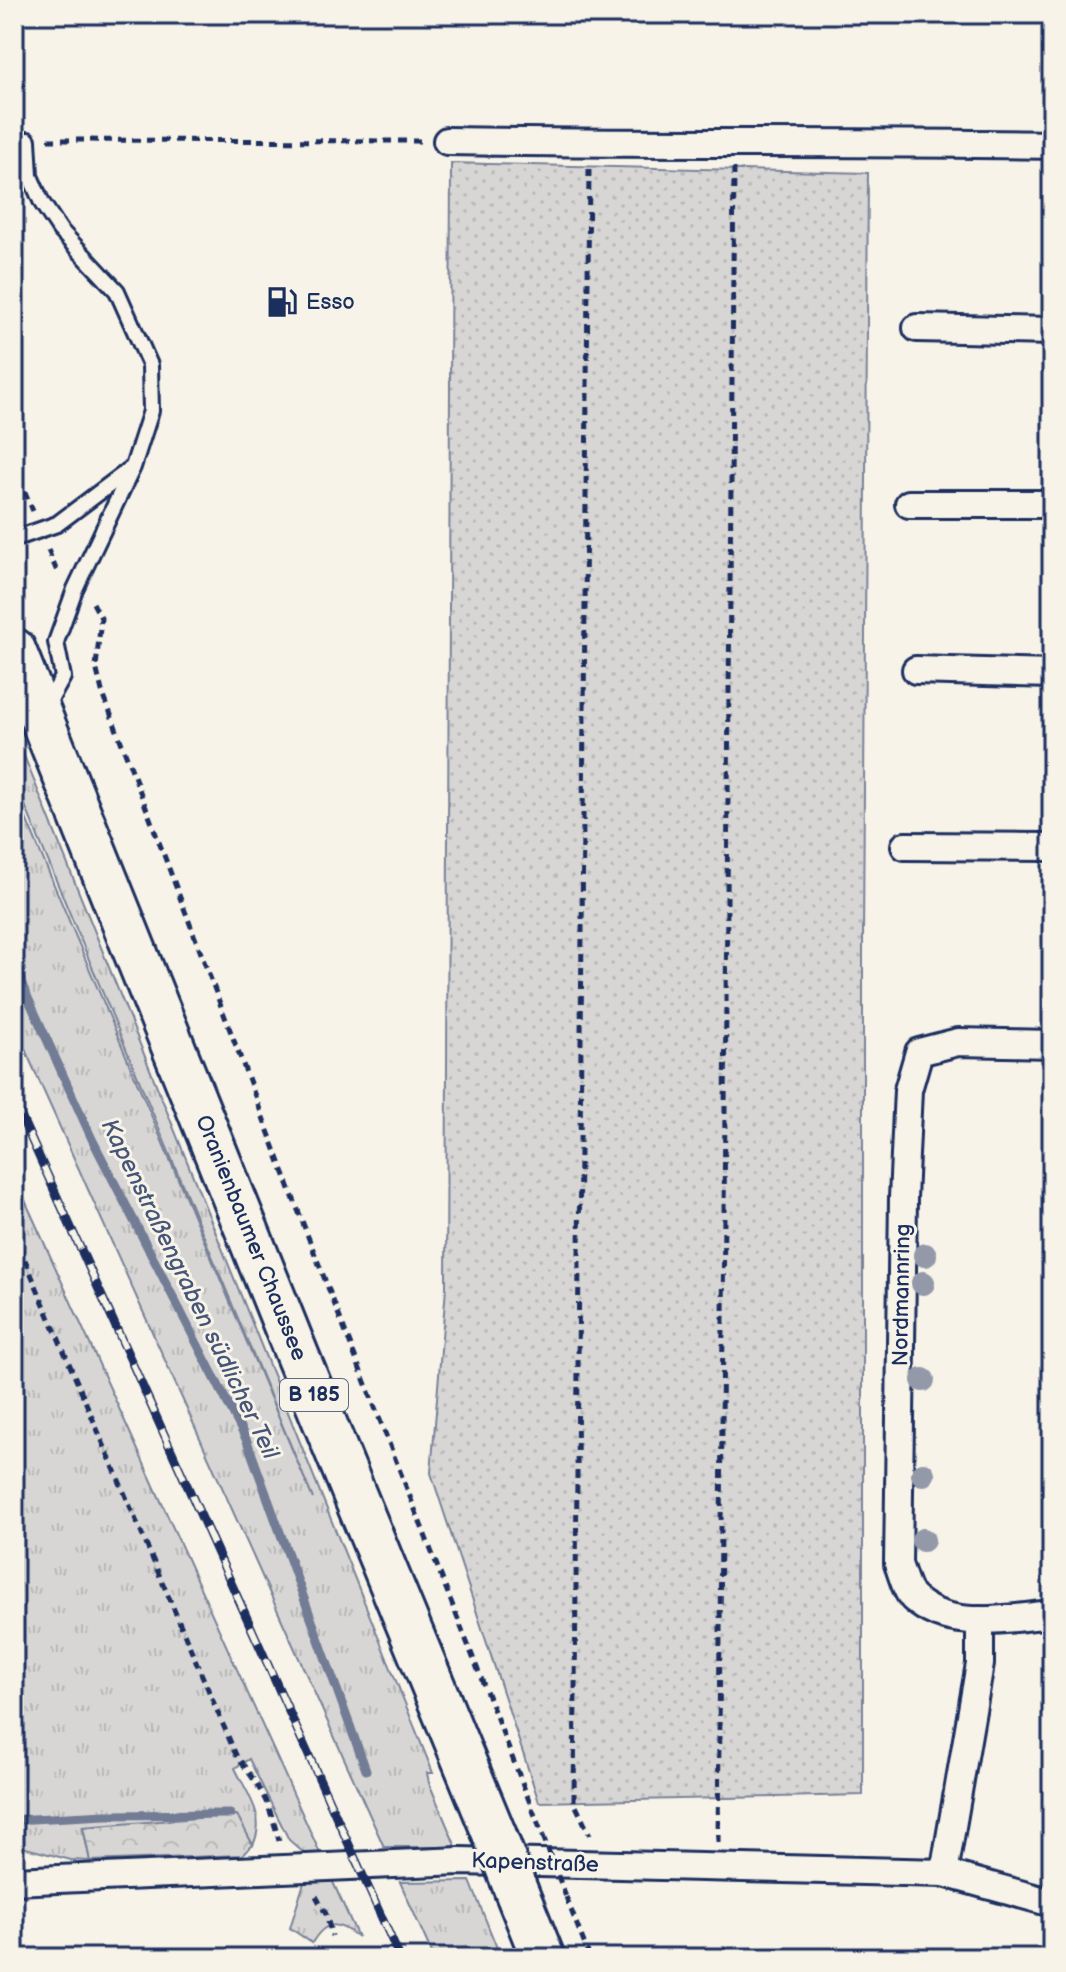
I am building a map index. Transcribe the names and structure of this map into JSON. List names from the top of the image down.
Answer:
{
  "streets": {
    "main road": ["Oranienbaumer Chaussee", "B 185"],
    "street": ["Nordmannring", "Kapenstraße"]
  },
  "water": ["Kapenstraßengraben südlicher Teil"],
  "places": {
    "fuel station": ["Esso"]
  }
}
